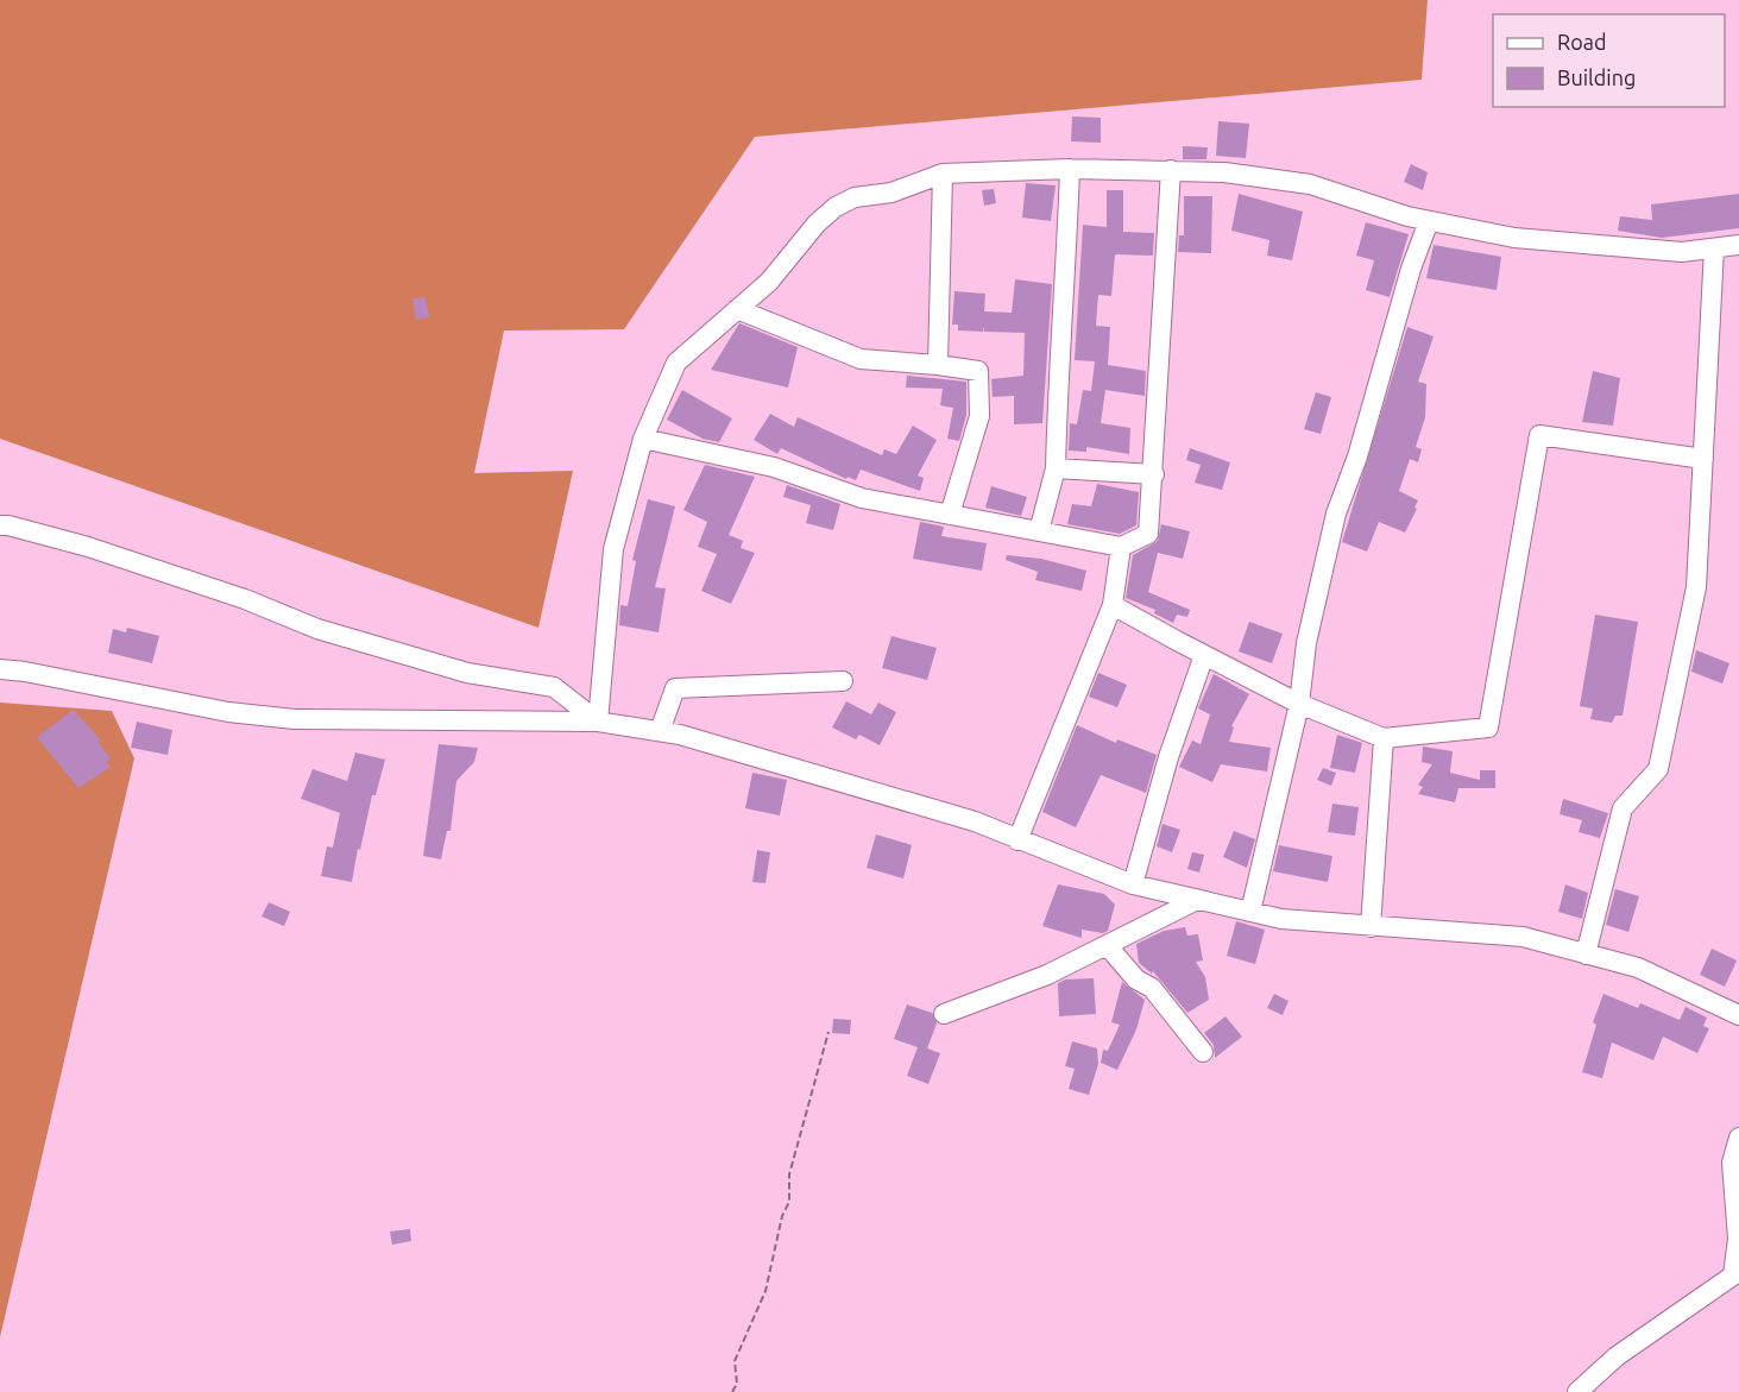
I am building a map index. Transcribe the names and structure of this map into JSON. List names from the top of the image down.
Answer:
{
  "legend": ["Road", "Building"]
}
